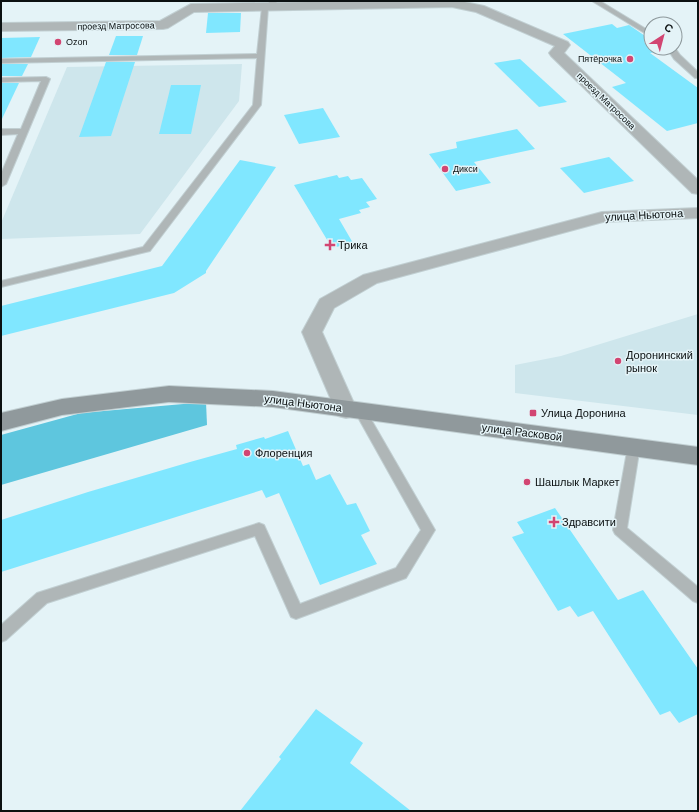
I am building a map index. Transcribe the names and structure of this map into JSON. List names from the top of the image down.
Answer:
{
  "streets": {
    "main road": ["улица Ньютона", "улица Расковой"],
    "street": ["проезд Матросова"]
  },
  "crossings": [
    ["улица Ньютона", "улица Расковой"]
  ],
  "places": {
    "other": [
      "Ozon",
      "Пятёрочка",
      "Дикси",
      "Доронинский рынок",
      "Флоренция",
      "Шашлык Маркет"
    ],
    "health": ["Трика", "Здравсити"],
    "transit": ["Улица Доронина"]
  },
  "north": "top right"
}
